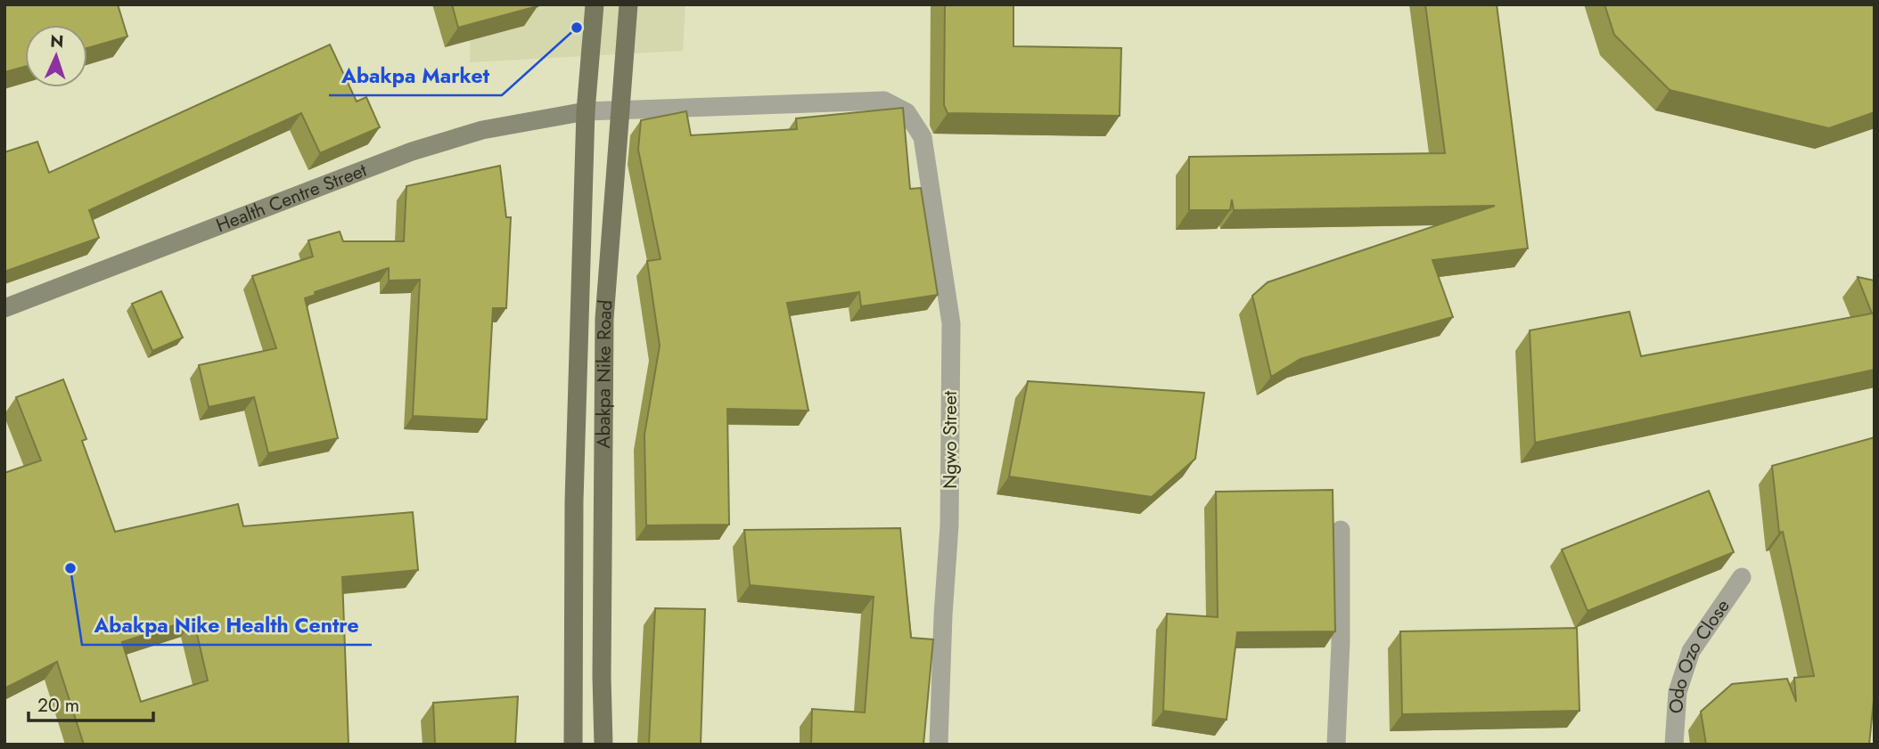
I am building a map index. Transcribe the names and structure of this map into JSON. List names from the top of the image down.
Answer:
{
  "streets": {
    "main road": ["Abakpa Nike Road"],
    "street": ["Health Centre Street", "Ngwo Street", "Odo Ozo Close"]
  },
  "crossings": [
    ["Health Centre Street", "Abakpa Nike Road"],
    ["Abakpa Nike Road", "Ngwo Street"]
  ],
  "places": ["Abakpa Market", "Abakpa Nike Health Centre"],
  "scale_bar": "20 m",
  "north": "top"
}
